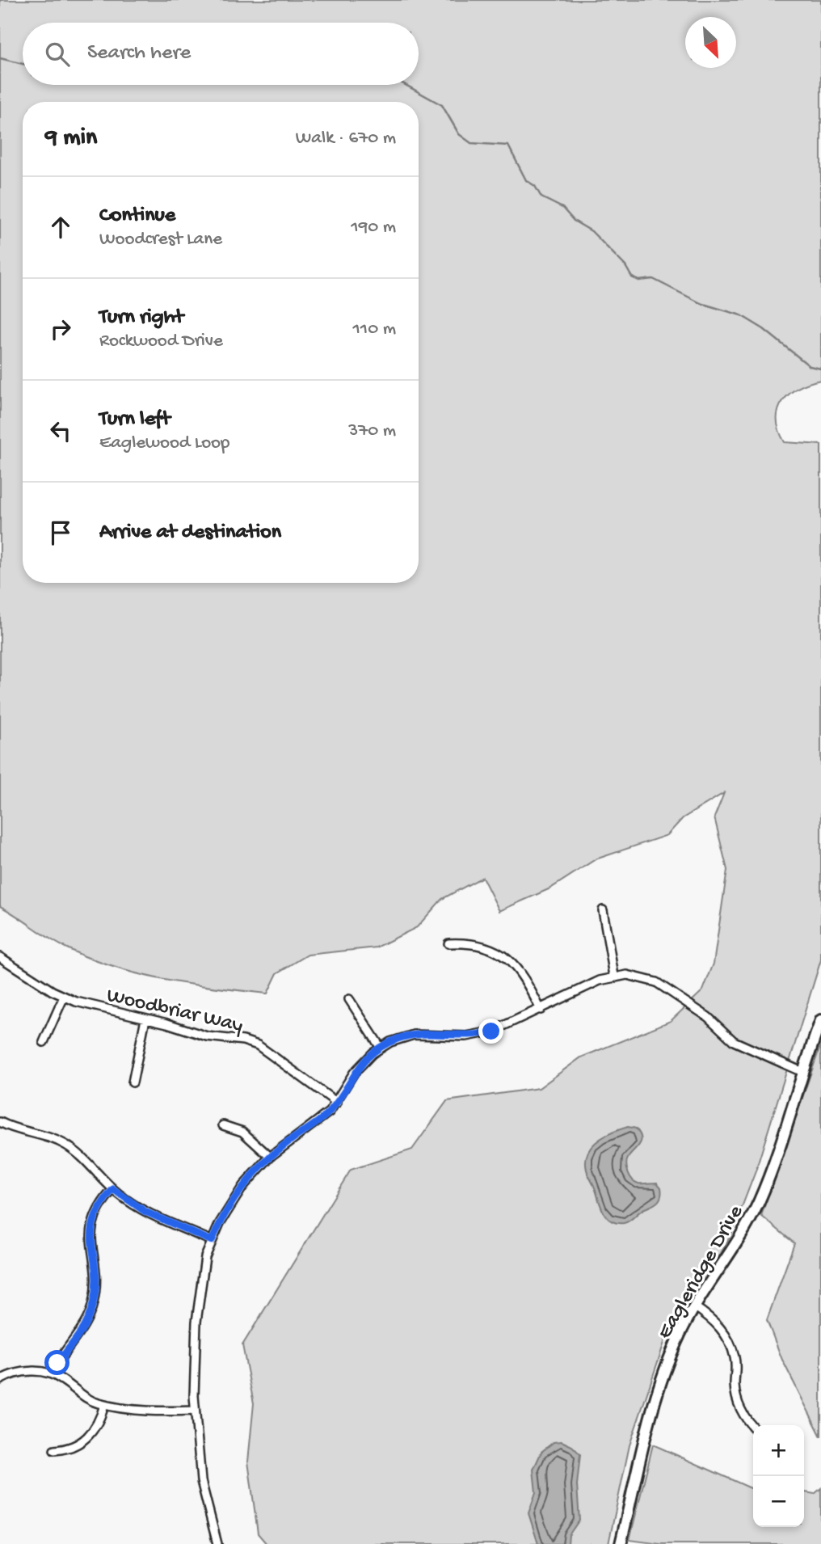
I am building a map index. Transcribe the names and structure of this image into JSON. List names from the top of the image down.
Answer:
{
  "streets": {
    "main road": ["Eagleridge Drive"],
    "street": ["Woodbriar Way"]
  },
  "north": "bottom right",
  "page": {
    "search": "Search here",
    "heading": ["9 min", "Walk · 670 m"],
    "list": [
      ["Continue", "Woodcrest Lane", "190 m"],
      ["Turn right", "Rockwood Drive", "110 m"],
      ["Turn left", "Eaglewood Loop", "370 m"],
      "Arrive at destination"
    ],
    "map_buttons": ["+", "−"]
  }
}
